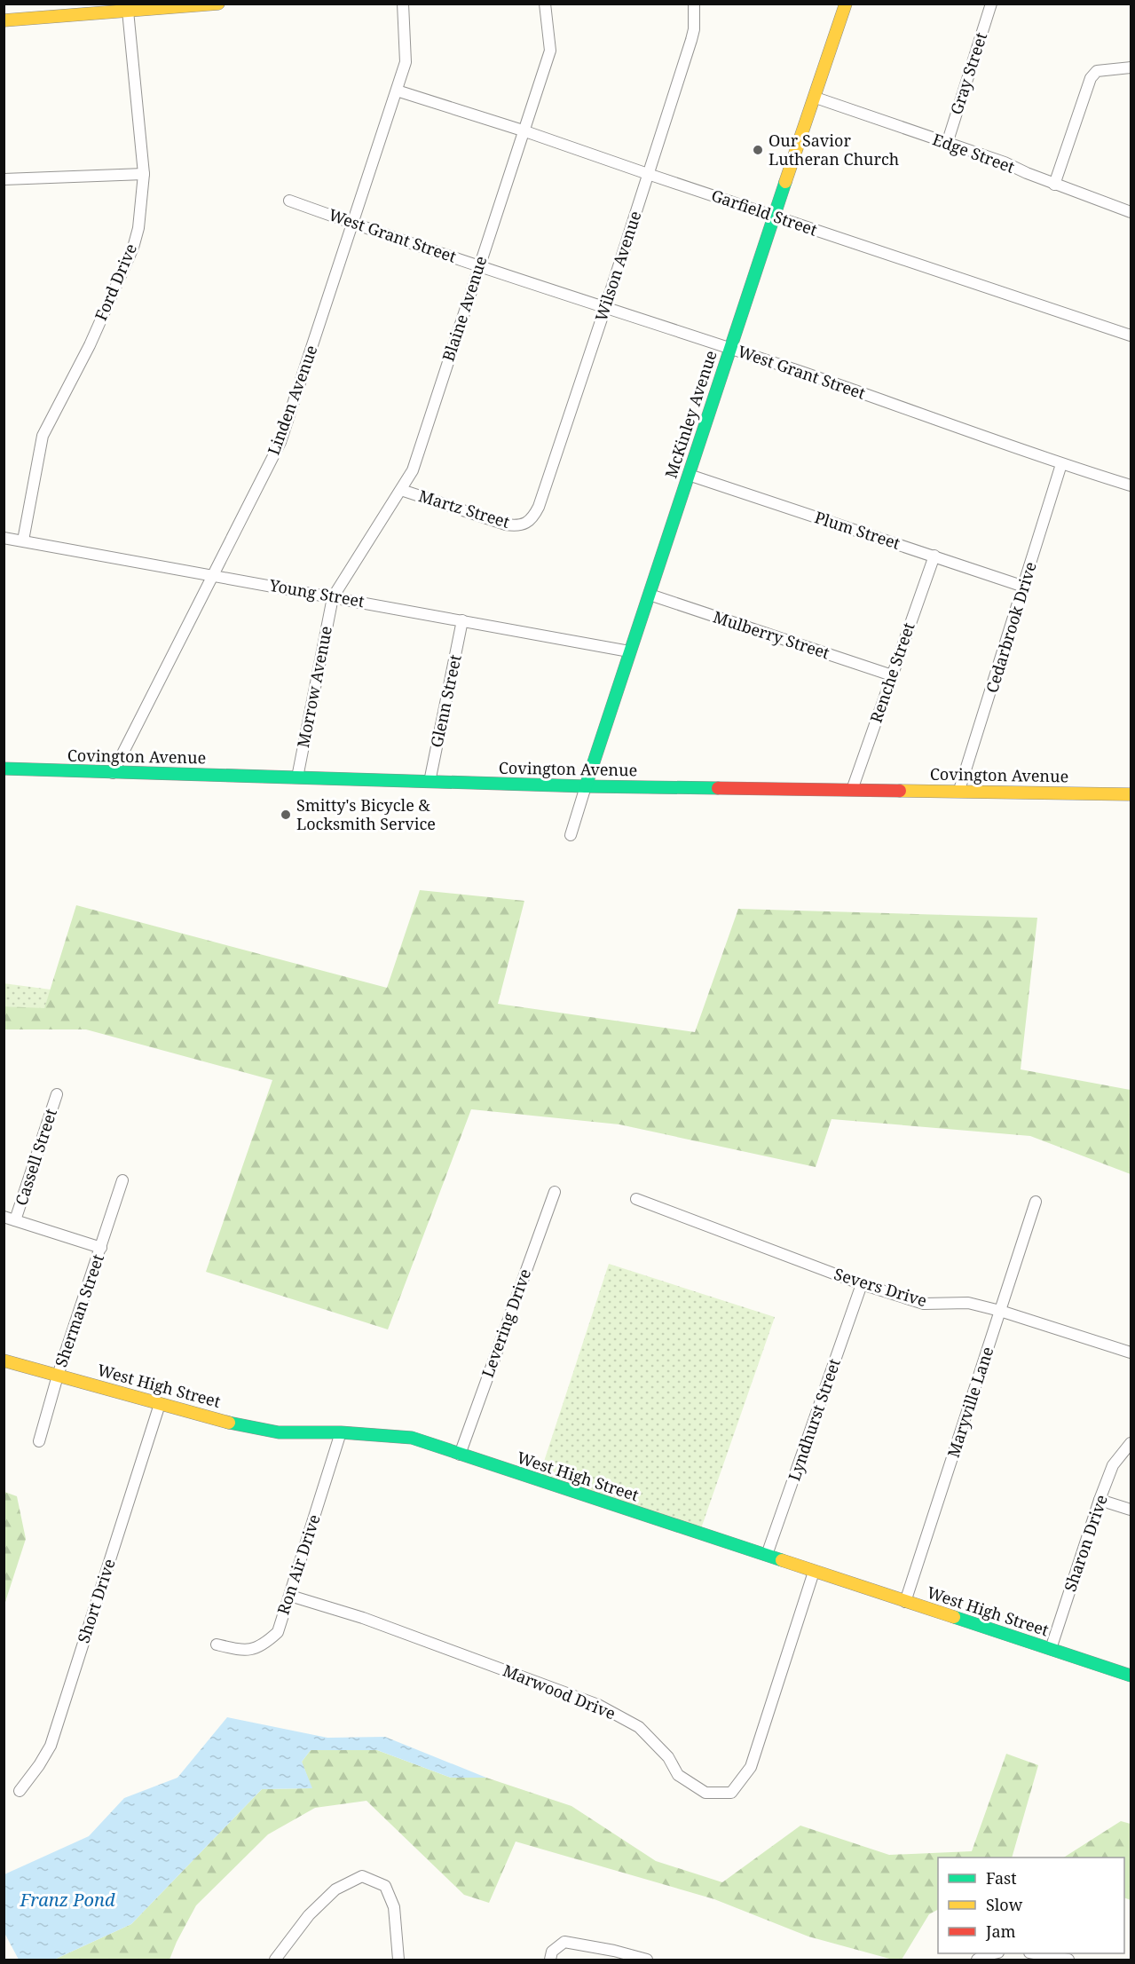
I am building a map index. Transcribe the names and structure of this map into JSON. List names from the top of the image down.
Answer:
{
  "streets": {
    "street": [
      "Gray Street",
      "Edge Street",
      "Garfield Street",
      "West Grant Street",
      "Wilson Avenue",
      "Ford Drive",
      "Blaine Avenue",
      "Linden Avenue",
      "McKinley Avenue",
      "Martz Street",
      "Plum Street",
      "Young Street",
      "Cedarbrook Drive",
      "Mulberry Street",
      "Renche Street",
      "Morrow Avenue",
      "Glenn Street",
      "Covington Avenue",
      "Cassell Street",
      "Severs Drive",
      "Sherman Street",
      "Levering Drive",
      "West High Street",
      "Maryville Lane",
      "Lyndhurst Street",
      "Sharon Drive",
      "Ron Air Drive",
      "Short Drive",
      "Marwood Drive"
    ]
  },
  "crossings": [
    ["Gray Street", "Edge Street"],
    ["Edge Street", "McKinley Avenue"],
    ["Garfield Street", "Wilson Avenue"],
    ["Garfield Street", "Blaine Avenue"],
    ["Garfield Street", "Linden Avenue"],
    ["Garfield Street", "McKinley Avenue"],
    ["West Grant Street", "Wilson Avenue"],
    ["West Grant Street", "Blaine Avenue"],
    ["West Grant Street", "Linden Avenue"],
    ["West Grant Street", "McKinley Avenue"],
    ["West Grant Street", "Cedarbrook Drive"],
    ["Wilson Avenue", "Martz Street"],
    ["Ford Drive", "Young Street"],
    ["Blaine Avenue", "Martz Street"],
    ["Blaine Avenue", "Young Street"],
    ["Blaine Avenue", "Morrow Avenue"],
    ["Linden Avenue", "Young Street"],
    ["Linden Avenue", "Covington Avenue"],
    ["McKinley Avenue", "Plum Street"],
    ["McKinley Avenue", "Young Street"],
    ["McKinley Avenue", "Mulberry Street"],
    ["McKinley Avenue", "Covington Avenue"],
    ["Plum Street", "Cedarbrook Drive"],
    ["Plum Street", "Renche Street"],
    ["Young Street", "Morrow Avenue"],
    ["Young Street", "Glenn Street"],
    ["Cedarbrook Drive", "Covington Avenue"],
    ["Mulberry Street", "Renche Street"],
    ["Renche Street", "Covington Avenue"],
    ["Morrow Avenue", "Covington Avenue"],
    ["Glenn Street", "Covington Avenue"],
    ["Severs Drive", "Maryville Lane"],
    ["Severs Drive", "Lyndhurst Street"],
    ["Sherman Street", "West High Street"],
    ["Levering Drive", "West High Street"],
    ["West High Street", "Maryville Lane"],
    ["West High Street", "Lyndhurst Street"],
    ["West High Street", "Sharon Drive"],
    ["West High Street", "Ron Air Drive"],
    ["West High Street", "Short Drive"],
    ["West High Street", "Marwood Drive"],
    ["Ron Air Drive", "Marwood Drive"]
  ],
  "water": ["Franz Pond"],
  "places": ["Our Savior Lutheran Church", "Smitty's Bicycle & Locksmith Service"],
  "legend": ["Fast", "Slow", "Jam"]
}
